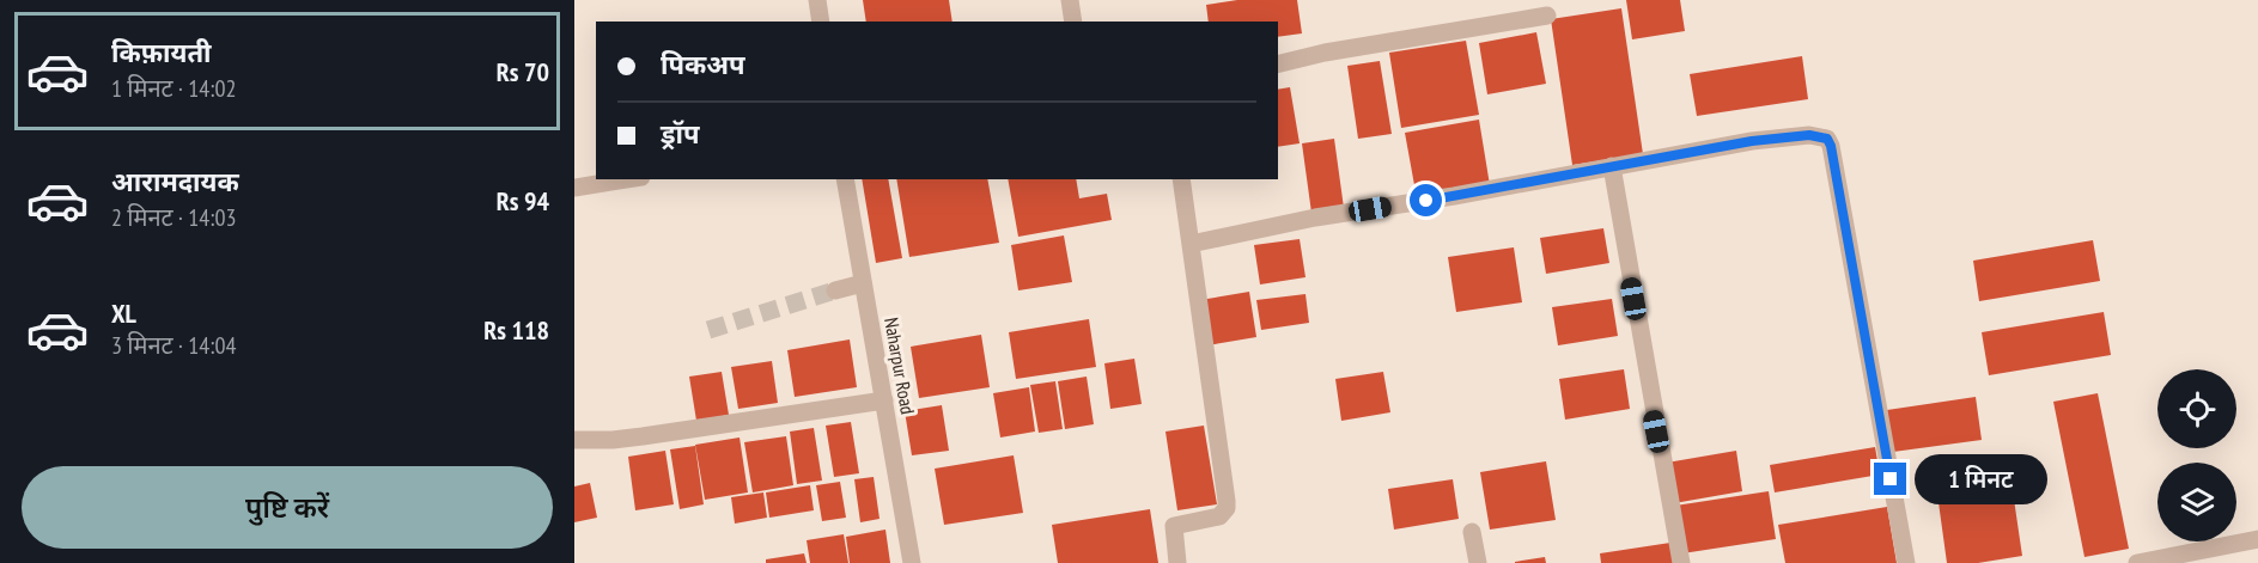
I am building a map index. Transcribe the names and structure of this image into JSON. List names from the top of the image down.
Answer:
{
  "streets": {
    "street": ["Naharpur Road"]
  },
  "page": {
    "list": [
      {
        "name": "किफ़ायती",
        "note": "1 मिनट · 14:02",
        "value": "Rs 70"
      },
      {
        "name": "आरामदायक",
        "note": "2 मिनट · 14:03",
        "value": "Rs 94"
      },
      {
        "name": "XL",
        "note": "3 मिनट · 14:04",
        "value": "Rs 118"
      }
    ],
    "banner": ["पिकअप", "ड्रॉप"],
    "buttons": "पुष्टि करें",
    "bubble": "1 मिनट"
  }
}
